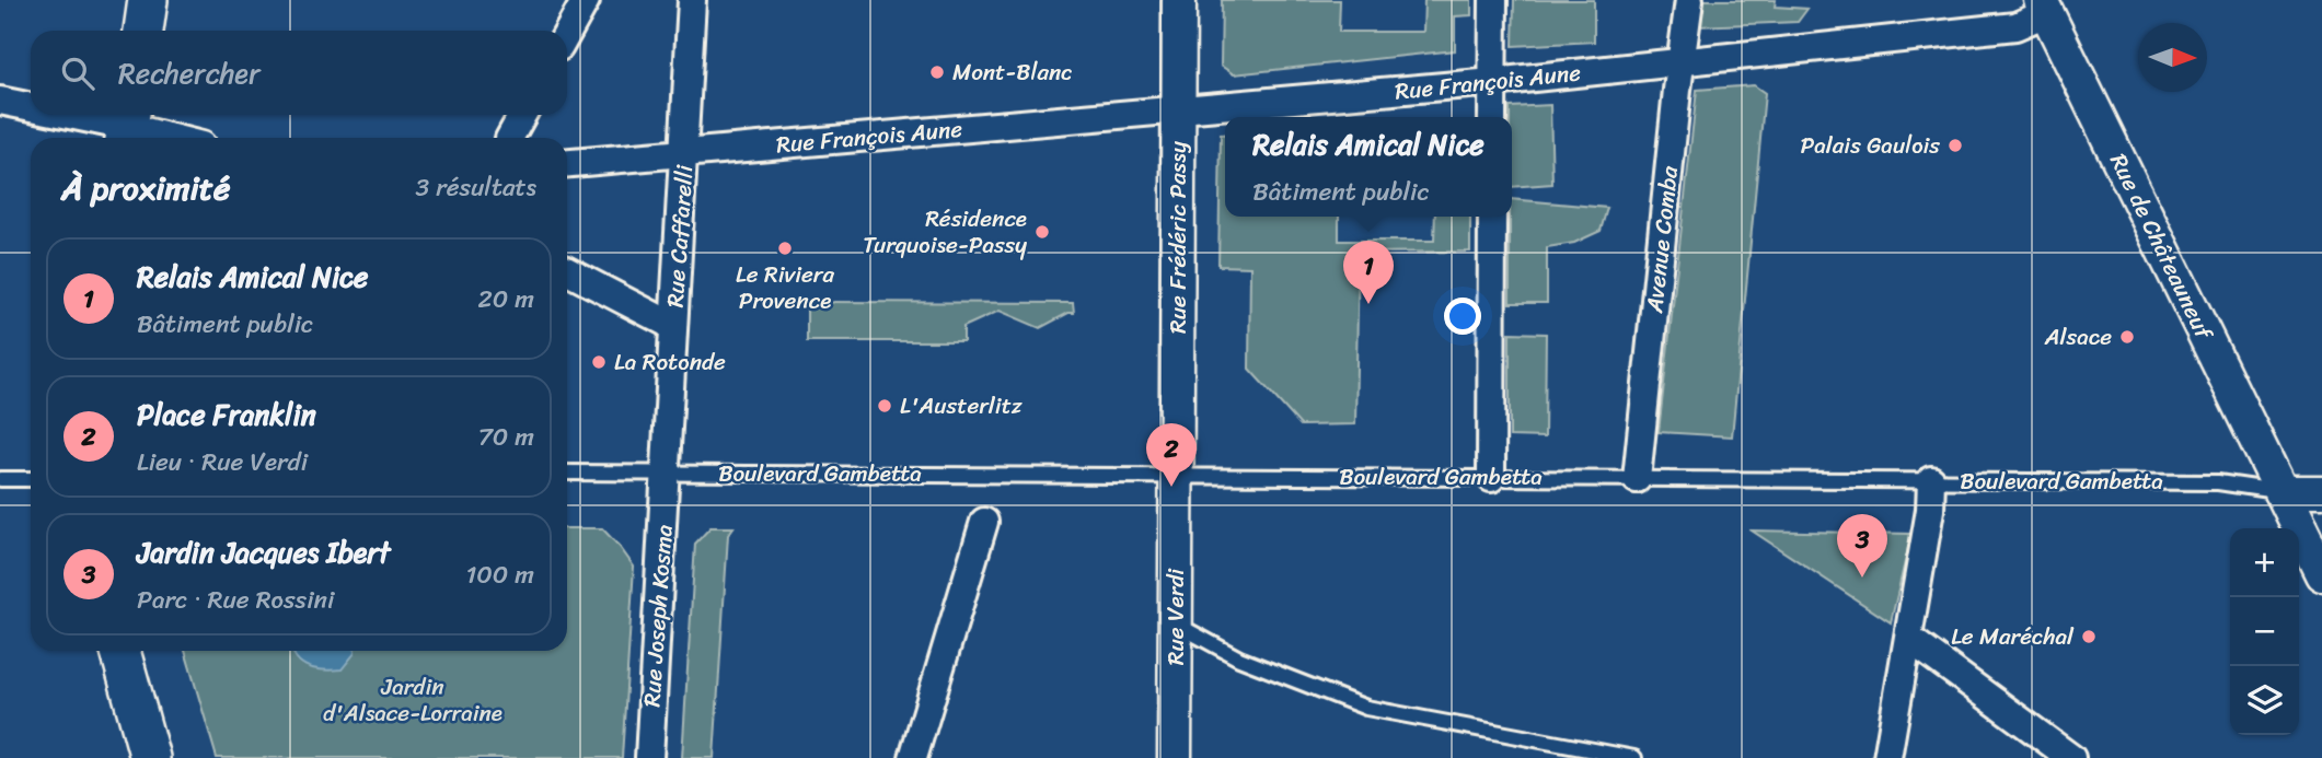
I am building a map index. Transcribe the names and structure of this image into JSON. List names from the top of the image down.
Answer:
{
  "streets": {
    "street": [
      "Rue François Aune",
      "Rue Caffarelli",
      "Rue Frédéric Passy",
      "Avenue Comba",
      "Rue de Châteauneuf",
      "Boulevard Gambetta",
      "Rue Joseph Kosma",
      "Rue Verdi"
    ]
  },
  "crossings": [
    ["Rue François Aune", "Rue Caffarelli"],
    ["Rue François Aune", "Rue Frédéric Passy"],
    ["Rue François Aune", "Avenue Comba"],
    ["Rue François Aune", "Rue de Châteauneuf"],
    ["Rue Caffarelli", "Boulevard Gambetta"],
    ["Rue Caffarelli", "Rue Joseph Kosma"],
    ["Rue Frédéric Passy", "Boulevard Gambetta"],
    ["Rue Frédéric Passy", "Rue Verdi"],
    ["Avenue Comba", "Boulevard Gambetta"],
    ["Rue de Châteauneuf", "Boulevard Gambetta"],
    ["Boulevard Gambetta", "Rue Joseph Kosma"],
    ["Boulevard Gambetta", "Rue Verdi"]
  ],
  "parks": ["Jardin d'Alsace-Lorraine"],
  "places": [
    "Mont-Blanc",
    "Palais Gaulois",
    "Résidence Turquoise-Passy",
    "Le Riviera Provence",
    "Alsace",
    "La Rotonde",
    "L'Austerlitz",
    "Le Maréchal"
  ],
  "north": "right",
  "page": {
    "search": "Rechercher",
    "popup": ["Relais Amical Nice", "Bâtiment public"],
    "heading": ["À proximité", "3 résultats"],
    "list": [
      {
        "mark": "1",
        "name": "Relais Amical Nice",
        "note": "Bâtiment public",
        "value": "20 m"
      },
      {
        "mark": "2",
        "name": "Place Franklin",
        "note": "Lieu · Rue Verdi",
        "value": "70 m"
      },
      {
        "mark": "3",
        "name": "Jardin Jacques Ibert",
        "note": "Parc · Rue Rossini",
        "value": "100 m"
      }
    ],
    "pins": ["1", "2", "3"],
    "map_buttons": ["+", "−"]
  }
}
